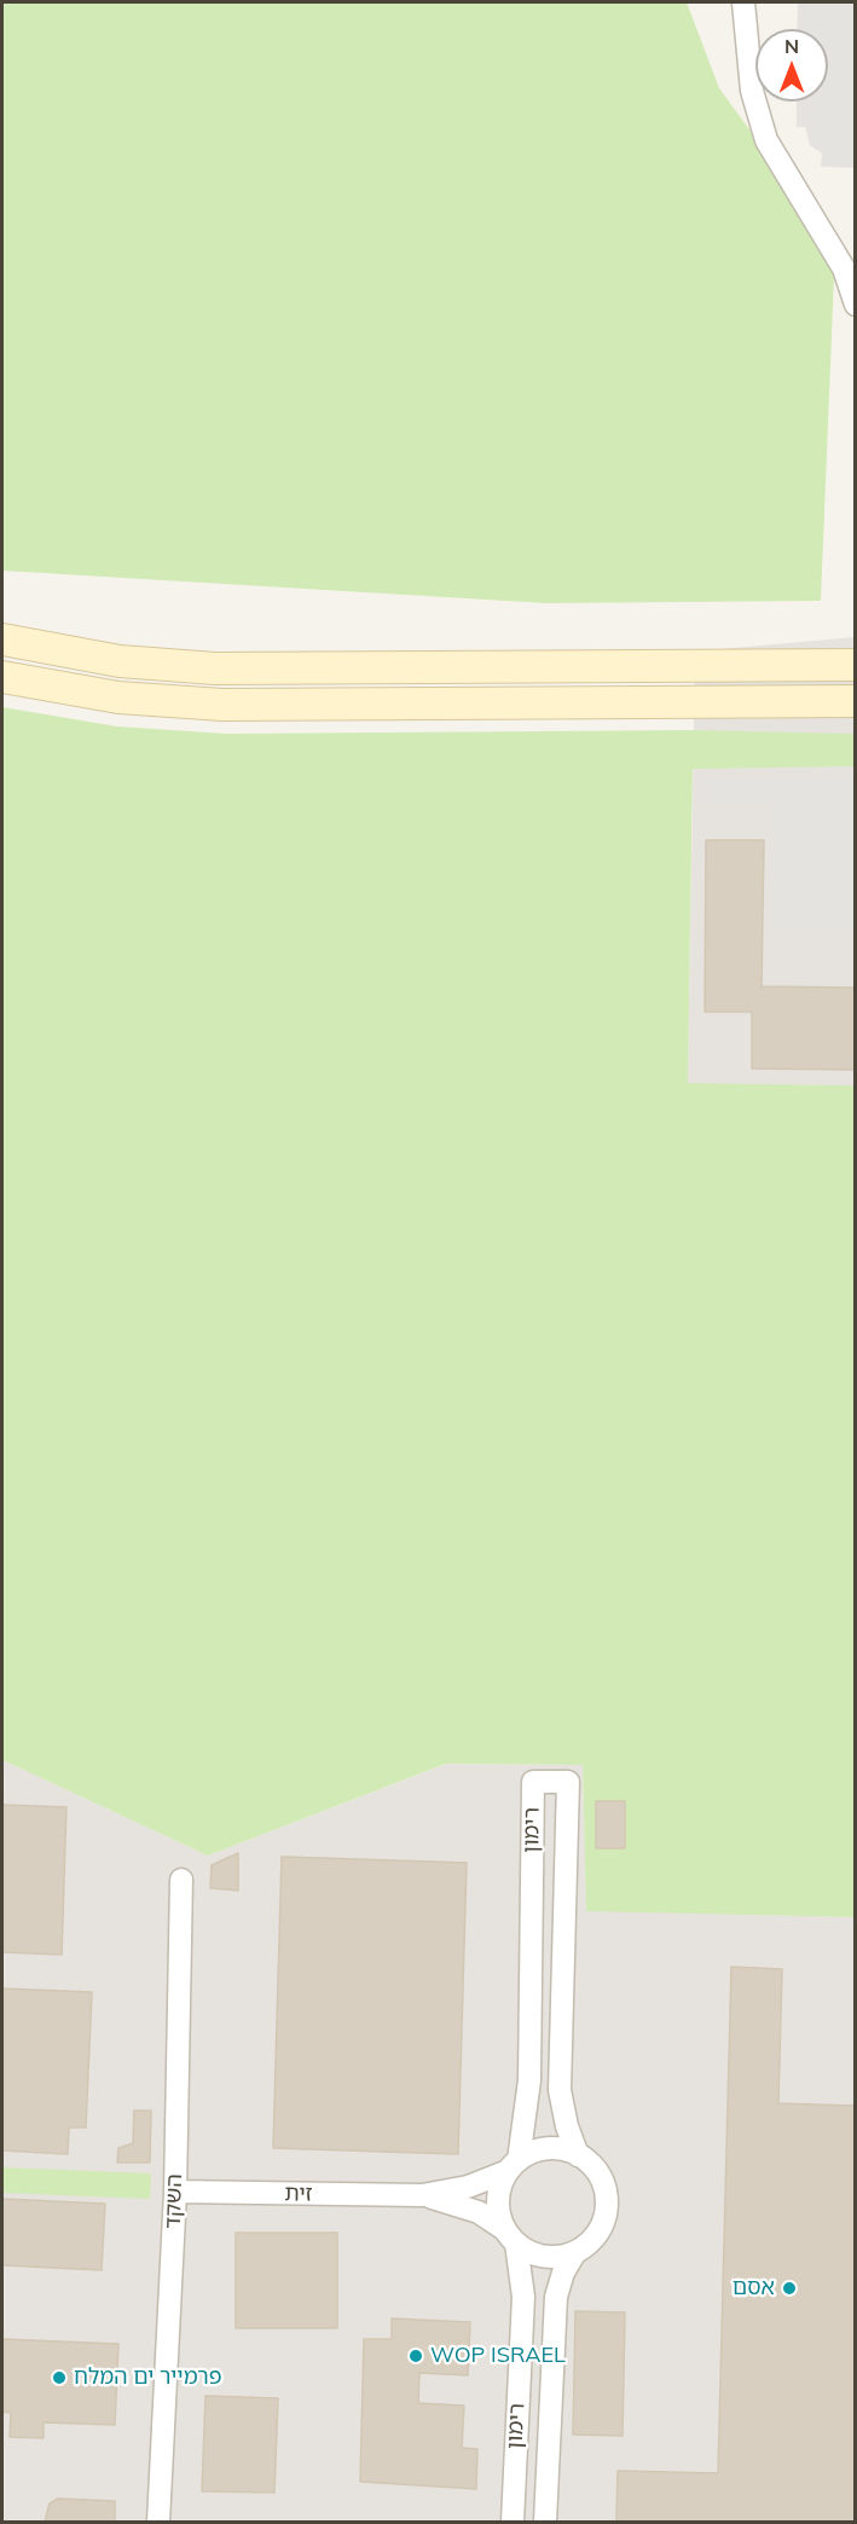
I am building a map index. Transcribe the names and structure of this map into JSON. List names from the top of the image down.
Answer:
{
  "streets": {
    "street": ["רימון", "זית", "השקד"]
  },
  "crossings": [
    ["רימון", "זית"],
    ["זית", "השקד"]
  ],
  "places": ["אסם", "WOP ISRAEL", "פרמייר ים המלח"],
  "north": "top"
}
